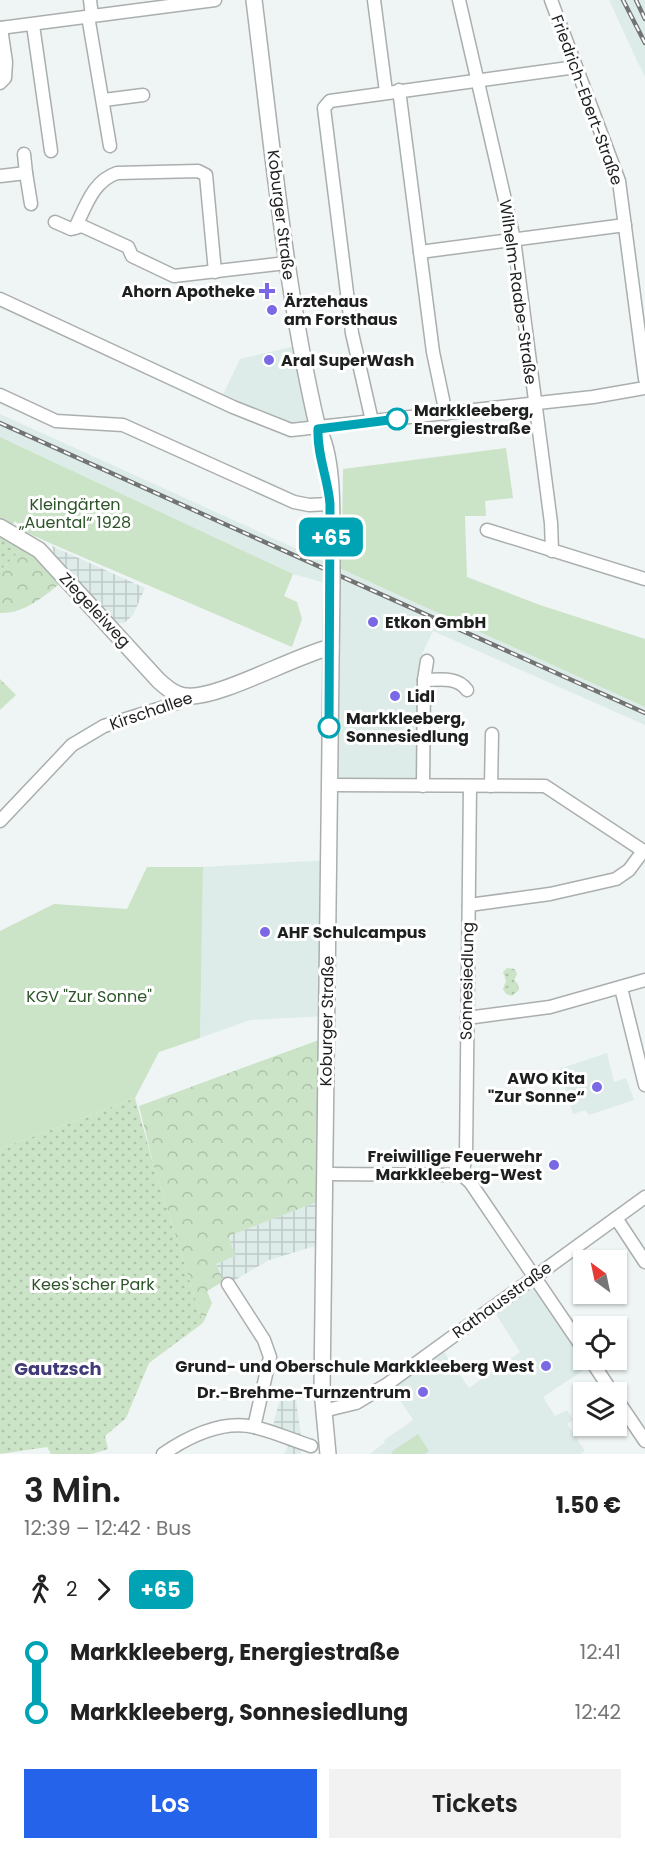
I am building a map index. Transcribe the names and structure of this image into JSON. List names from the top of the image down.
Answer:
{
  "streets": {
    "main road": ["Koburger Straße", "Ziegeleiweg", "Kirschallee"],
    "street": [
      "Friedrich-Ebert-Straße",
      "Wilhelm-Raabe-Straße",
      "Sonnesiedlung",
      "Rathausstraße"
    ]
  },
  "crossings": [
    ["Koburger Straße", "Kirschallee"],
    ["Koburger Straße", "Rathausstraße"],
    ["Ziegeleiweg", "Kirschallee"]
  ],
  "districts": ["Gautzsch"],
  "parks": ["Kleingärten „Auental“ 1928", "KGV \"Zur Sonne\"", "Kees'scher Park"],
  "places": {
    "health": ["Ahorn Apotheke"],
    "other": [
      "Ärztehaus am Forsthaus",
      "Aral SuperWash",
      "Markkleeberg, Energiestraße",
      "Etkon GmbH",
      "Lidl",
      "Markkleeberg, Sonnesiedlung",
      "AHF Schulcampus",
      "AWO Kita \"Zur Sonne“",
      "Freiwillige Feuerwehr Markkleeberg-West",
      "Grund- und Oberschule Markkleeberg West",
      "Dr.-Brehme-Turnzentrum"
    ]
  },
  "lines": ["bus line +65"],
  "north": "top left",
  "page": {
    "on_map": "+65",
    "heading": ["3 Min.", "12:39 – 12:42 · Bus", "1.50 €"],
    "legs": ["2", "+65"],
    "list": [
      {
        "name": "Markkleeberg, Energiestraße",
        "value": "12:41"
      },
      {
        "name": "Markkleeberg, Sonnesiedlung",
        "value": "12:42"
      }
    ],
    "buttons": ["Los", "Tickets"]
  }
}
